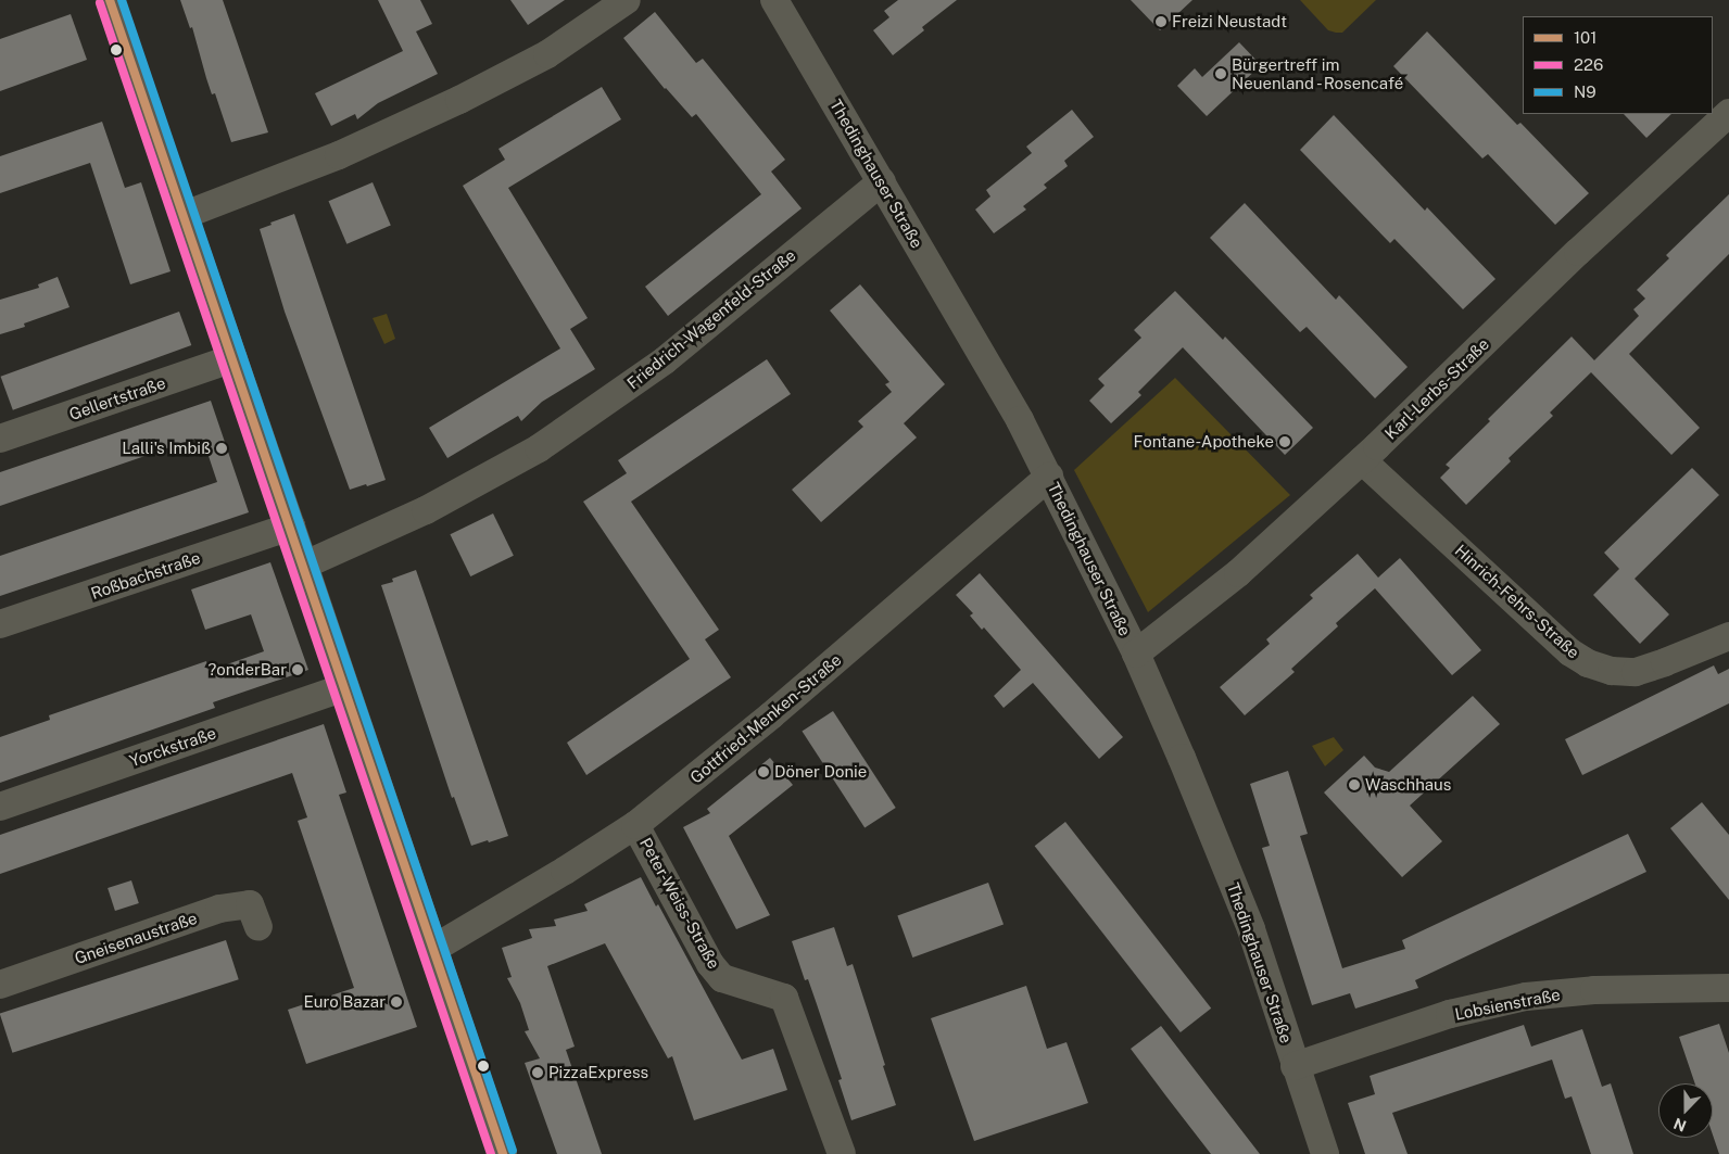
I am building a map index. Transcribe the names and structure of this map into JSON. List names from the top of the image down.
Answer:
{
  "streets": {
    "street": [
      "Thedinghauser Straße",
      "Friedrich-Wagenfeld-Straße",
      "Karl-Lerbs-Straße",
      "Gellertstraße",
      "Roßbachstraße",
      "Hinrich-Fehrs-Straße",
      "Gottfried-Menken-Straße",
      "Yorckstraße",
      "Peter-Weiss-Straße",
      "Gneisenaustraße",
      "Lobsienstraße"
    ]
  },
  "crossings": [
    ["Thedinghauser Straße", "Friedrich-Wagenfeld-Straße"],
    ["Thedinghauser Straße", "Karl-Lerbs-Straße"],
    ["Thedinghauser Straße", "Gottfried-Menken-Straße"],
    ["Thedinghauser Straße", "Lobsienstraße"],
    ["Karl-Lerbs-Straße", "Hinrich-Fehrs-Straße"],
    ["Gottfried-Menken-Straße", "Peter-Weiss-Straße"]
  ],
  "places": [
    "Freizi Neustadt",
    "Bürgertreff im Neuenland - Rosencafé",
    "Fontane-Apotheke",
    "Lalli's Imbiß",
    "?onderBar",
    "Döner Donie",
    "Waschhaus",
    "Euro Bazar",
    "PizzaExpress"
  ],
  "lines": ["transit line 101", "transit line N9", "transit line 226"],
  "legend": ["101", "226", "N9"],
  "north": "bottom"
}
